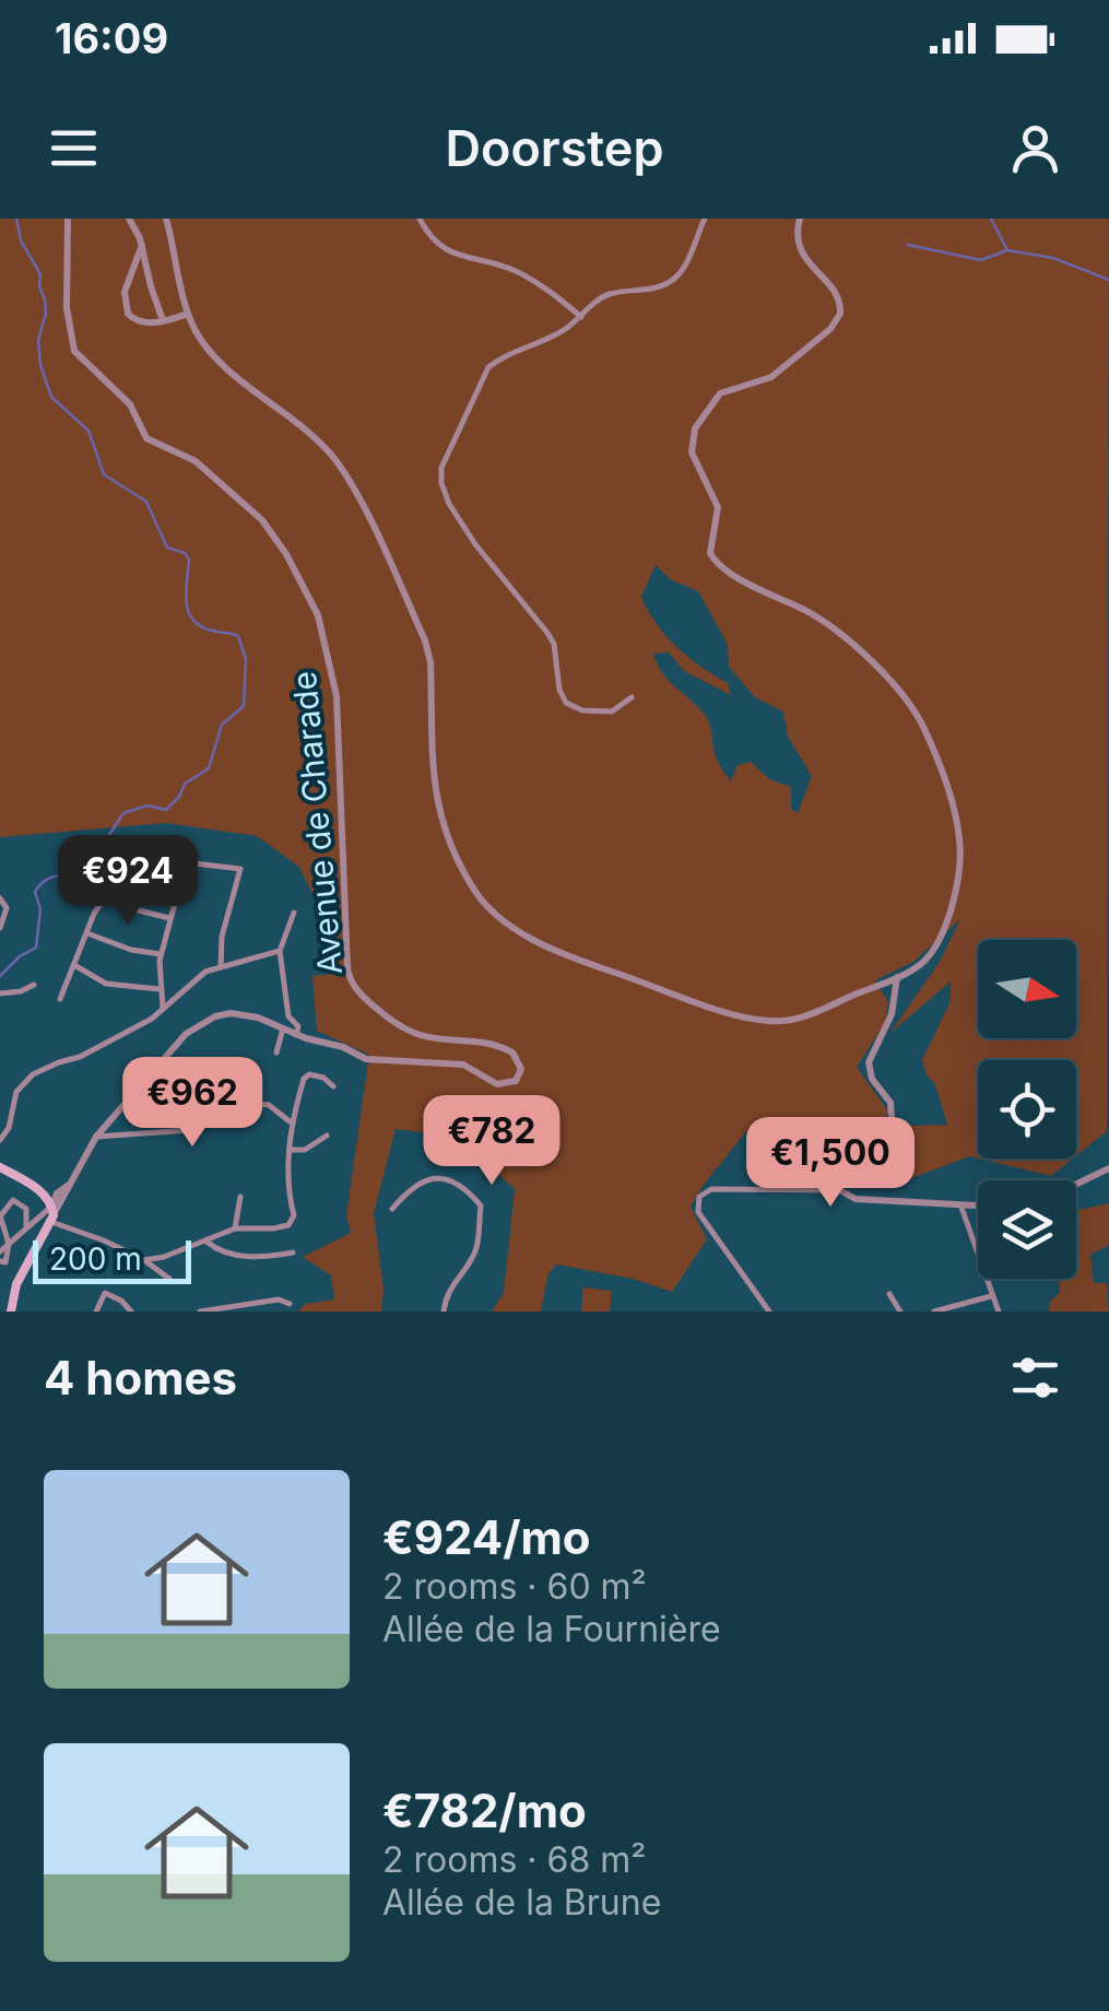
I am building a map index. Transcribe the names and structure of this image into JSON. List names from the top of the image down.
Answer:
{
  "streets": {
    "street": ["Avenue de Charade"]
  },
  "scale_bar": "200 m",
  "north": "right",
  "page": {
    "status": "16:09",
    "header": "Doorstep",
    "price": [
      "€924",
      "€962",
      "€782",
      "€1,500"
    ],
    "scale": "200 m",
    "heading": "4 homes",
    "list": [
      {
        "name": "€924/mo",
        "note": "2 rooms · 60 m² · Allée de la Fournière"
      },
      {
        "name": "€782/mo",
        "note": "2 rooms · 68 m² · Allée de la Brune"
      }
    ]
  }
}
